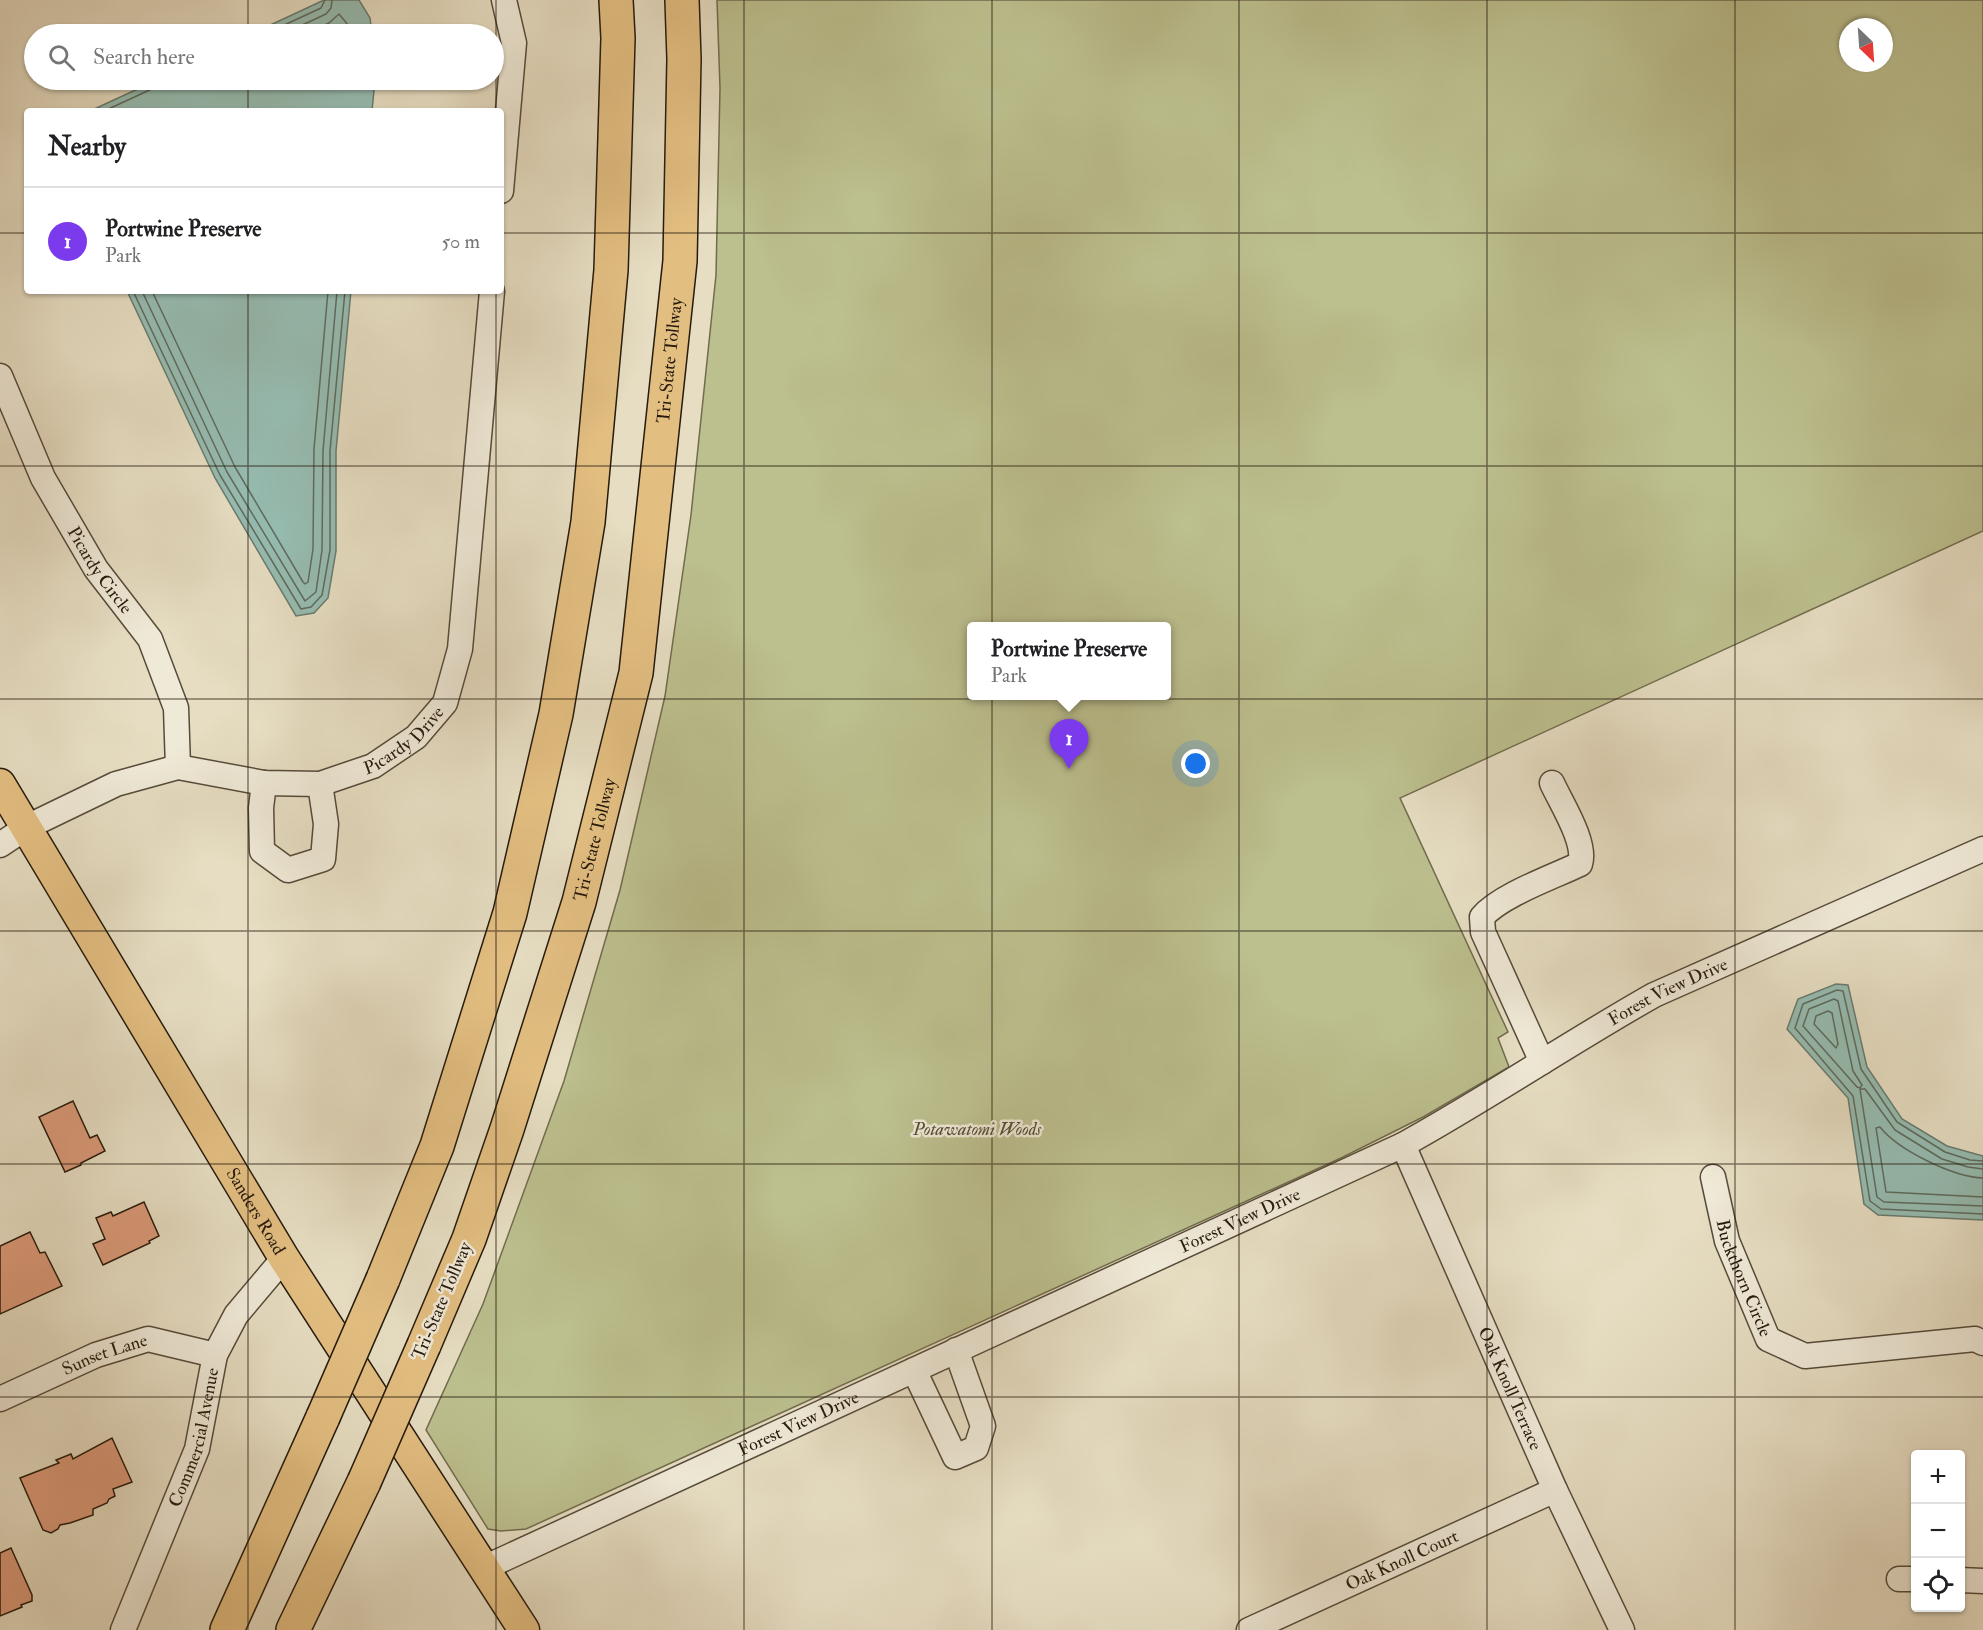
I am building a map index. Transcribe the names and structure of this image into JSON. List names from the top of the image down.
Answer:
{
  "streets": {
    "highway": ["Tri-State Tollway"],
    "main road": ["Sanders Road"],
    "street": [
      "Picardy Circle",
      "Picardy Drive",
      "Forest View Drive",
      "Buckthorn Circle",
      "Sunset Lane",
      "Oak Knoll Terrace",
      "Commercial Avenue",
      "Oak Knoll Court"
    ]
  },
  "crossings": [
    ["Picardy Circle", "Picardy Drive"],
    ["Picardy Drive", "Sanders Road"],
    ["Forest View Drive", "Sanders Road"],
    ["Forest View Drive", "Oak Knoll Terrace"],
    ["Sanders Road", "Commercial Avenue"],
    ["Sunset Lane", "Commercial Avenue"],
    ["Oak Knoll Terrace", "Oak Knoll Court"]
  ],
  "parks": ["Potawatomi Woods"],
  "north": "bottom right",
  "page": {
    "search": "Search here",
    "heading": "Nearby",
    "list": [
      {
        "mark": "1",
        "name": "Portwine Preserve",
        "note": "Park",
        "value": "50 m"
      }
    ],
    "popup": ["Portwine Preserve", "Park"],
    "pins": "1",
    "map_buttons": ["+", "−"]
  }
}
